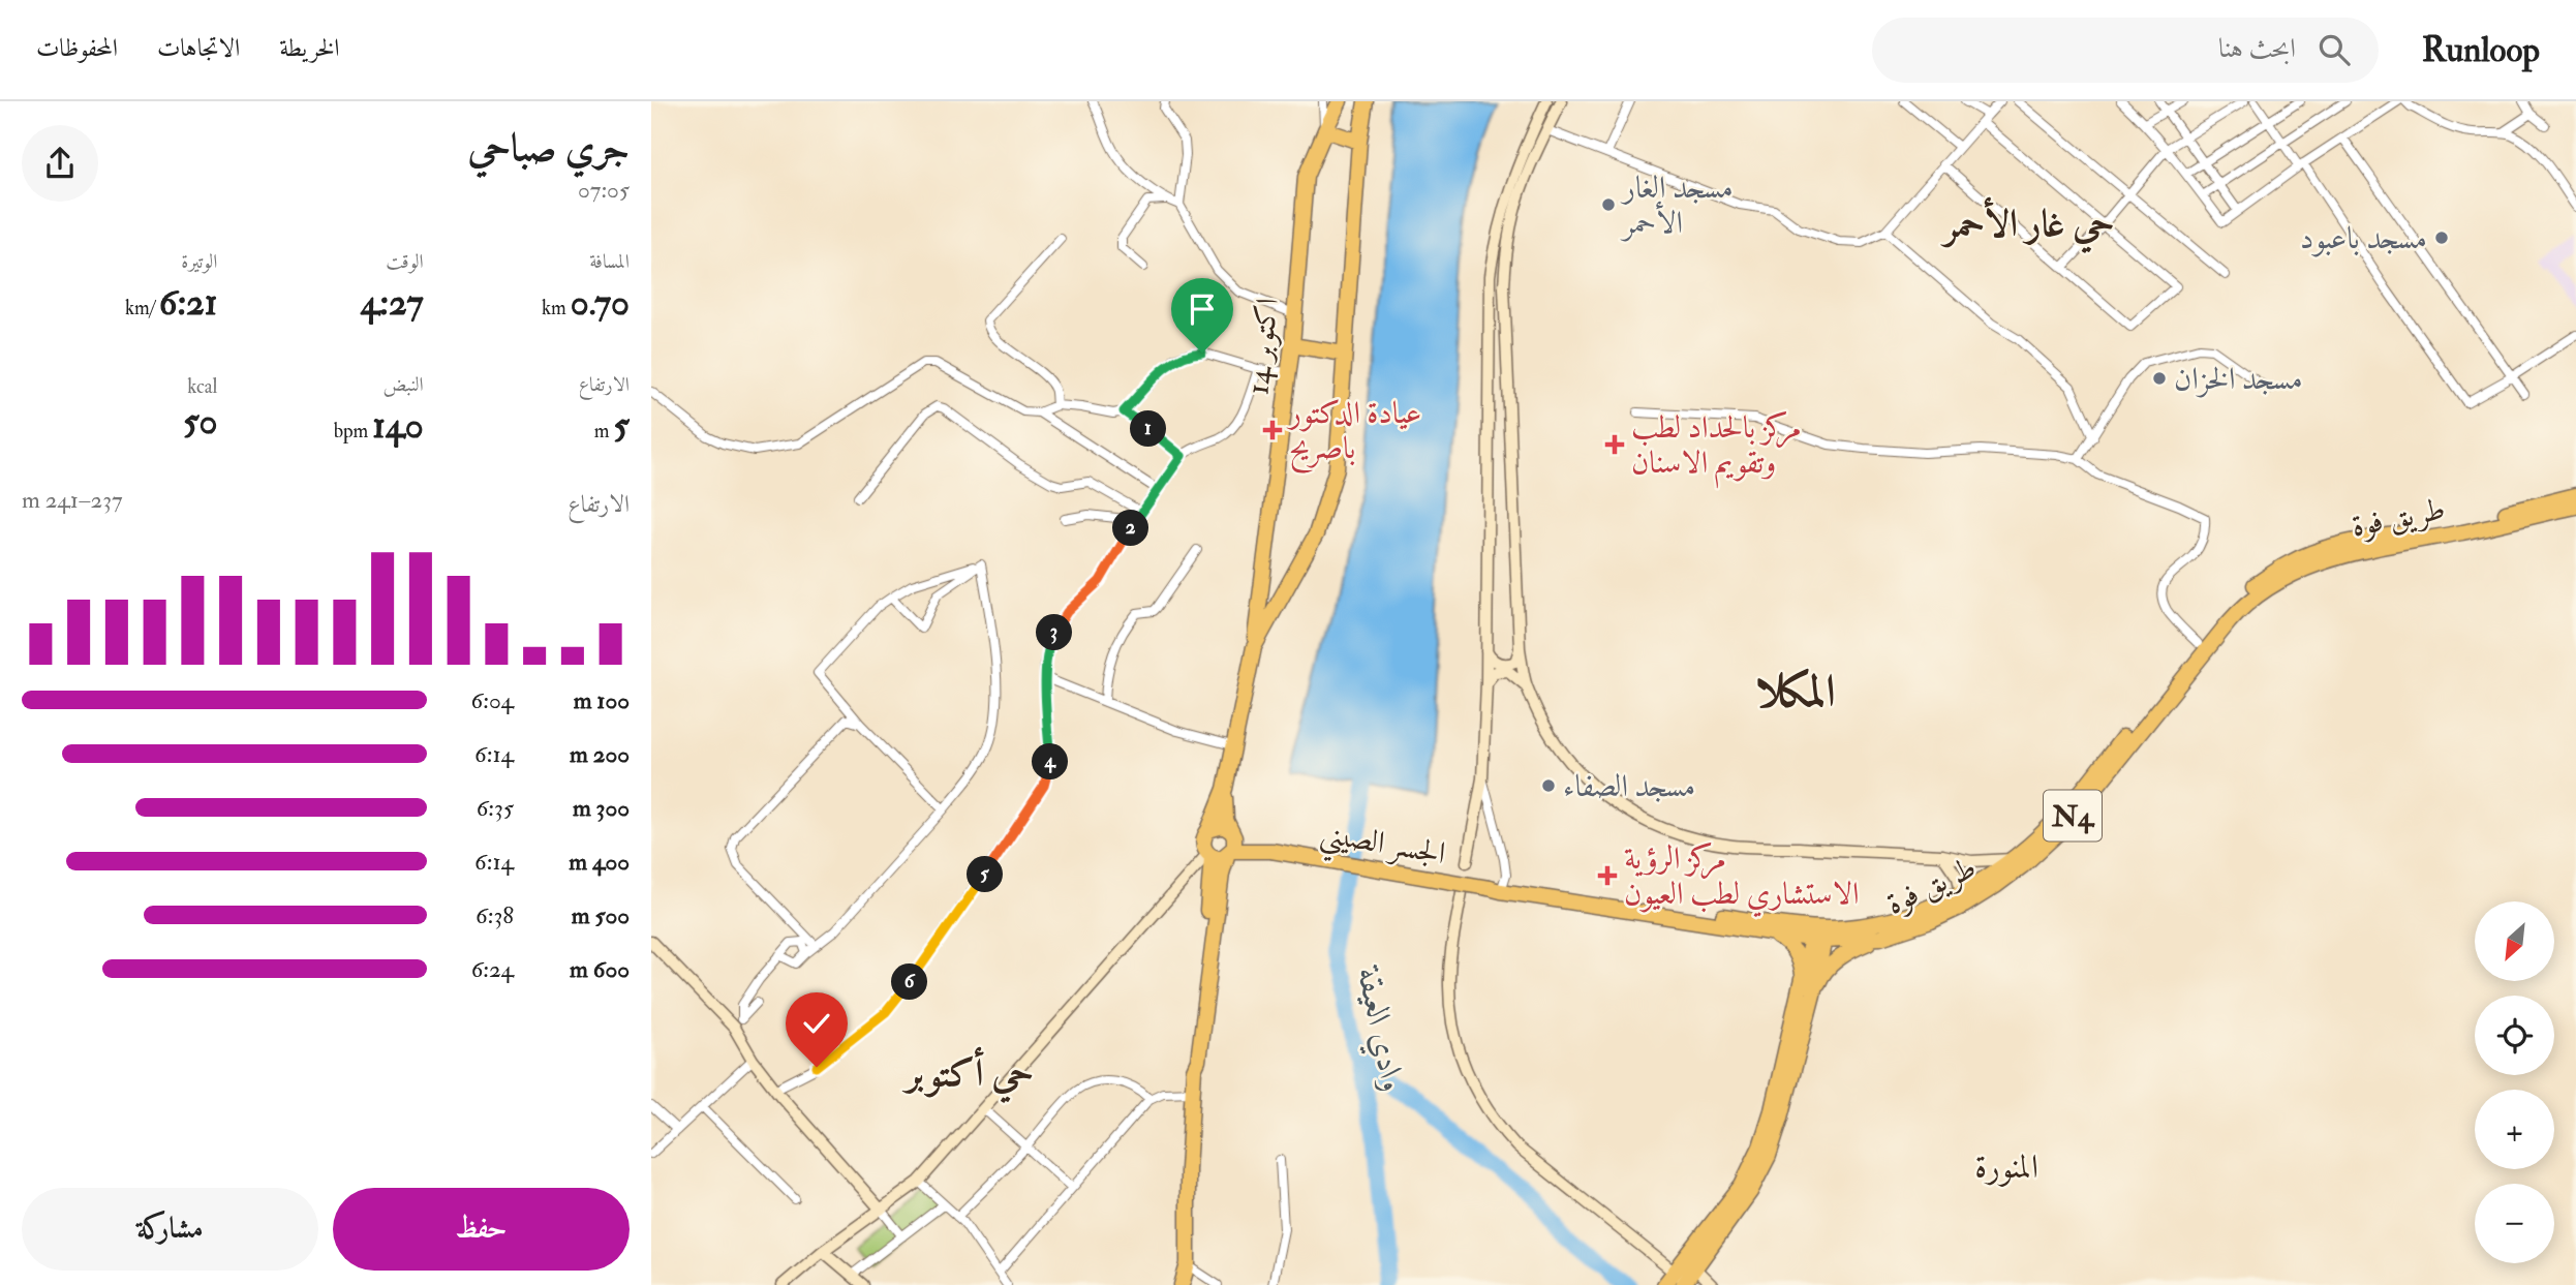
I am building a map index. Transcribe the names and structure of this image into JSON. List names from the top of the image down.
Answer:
{
  "streets": {
    "highway": [
      "14 اكتوبر",
      "طريق فوة",
      "N4",
      "الجسر الصيني"
    ]
  },
  "crossings": [
    ["طريق فوة", "الجسر الصيني"]
  ],
  "districts": [
    "حي غار الأحمر",
    "المكلا",
    "حي أكتوبر",
    "المنورة"
  ],
  "water": ["وادي العيقة"],
  "places": {
    "other": [
      "مسجد الغار الأحمر",
      "مسجد باعبود",
      "مسجد الخزان",
      "مسجد الصفاء"
    ],
    "health": ["عيادة الدكتور باصريح", "مركز بالحداد لطب وتقويم الاسنان", "مركز الرؤية الاستشاري لطب العيون"]
  },
  "north": "bottom left",
  "page": {
    "header": "Runloop",
    "search": "ابحث هنا",
    "nav": ["الخريطة", "الاتجاهات", "المحفوظات"],
    "heading": ["جري صباحي", "07:05"],
    "stats": [
      ["المسافة", "0.70 km"],
      ["الوقت", "4:27"],
      ["الوتيرة", "6:21 /km"],
      ["الارتفاع", "5 m"],
      ["النبض", "140 bpm"],
      ["kcal", "50"]
    ],
    "pins": [
      "1",
      "2",
      "3",
      "4",
      "5",
      "6"
    ],
    "chart": ["الارتفاع", "237–241 m"],
    "list": [
      {
        "name": "100 m",
        "note": "6:04"
      },
      {
        "name": "200 m",
        "note": "6:14"
      },
      {
        "name": "300 m",
        "note": "6:35"
      },
      {
        "name": "400 m",
        "note": "6:14"
      },
      {
        "name": "500 m",
        "note": "6:38"
      },
      {
        "name": "600 m",
        "note": "6:24"
      }
    ],
    "map_buttons": ["+", "−"],
    "buttons": ["حفظ", "مشاركة"]
  }
}
